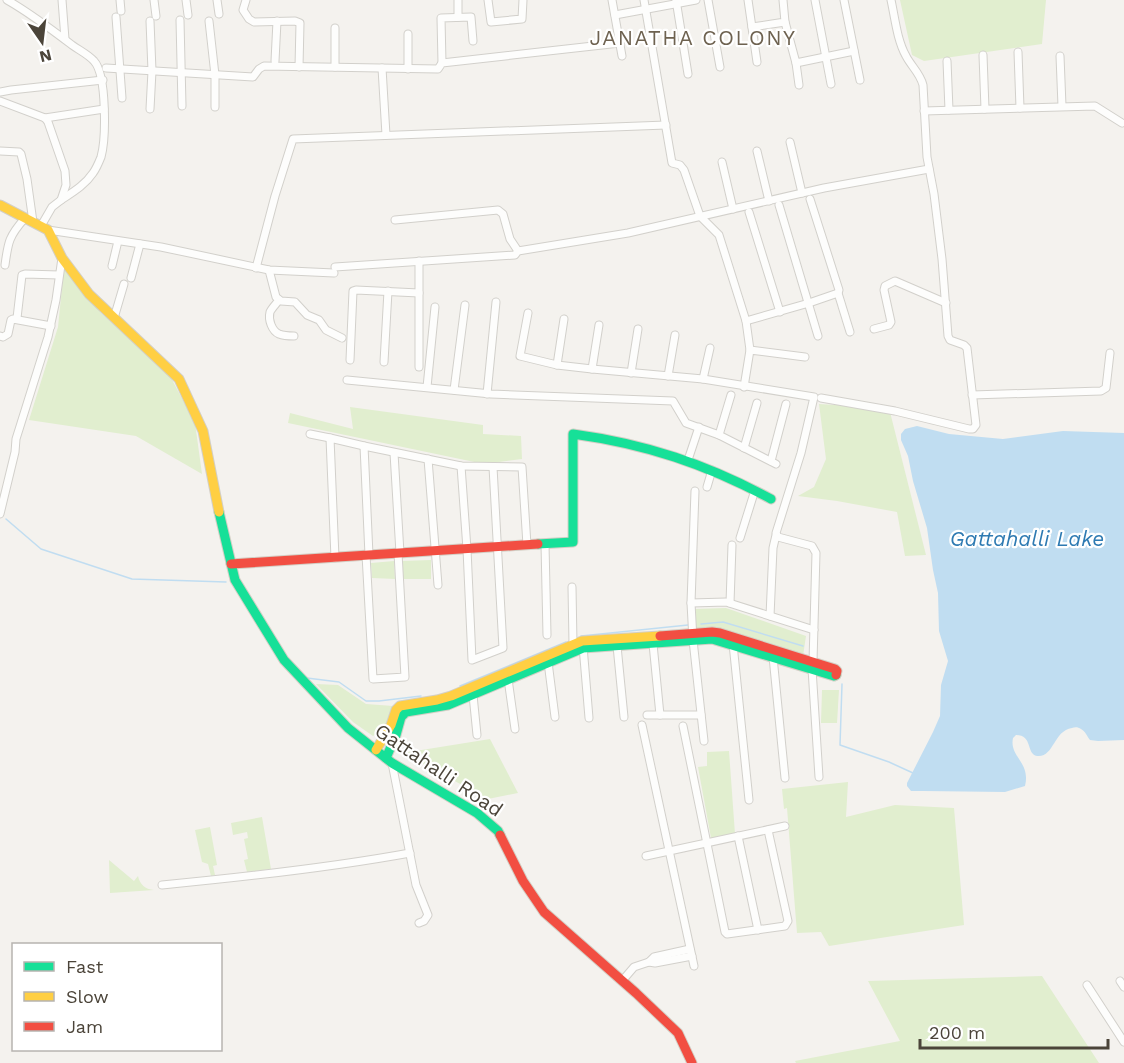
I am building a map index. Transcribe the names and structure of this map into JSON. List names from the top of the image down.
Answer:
{
  "streets": {
    "street": ["Gattahalli Road"]
  },
  "districts": ["JANATHA COLONY"],
  "water": ["Gattahalli Lake"],
  "legend": ["Fast", "Slow", "Jam"],
  "scale_bar": "200 m",
  "north": "bottom"
}
